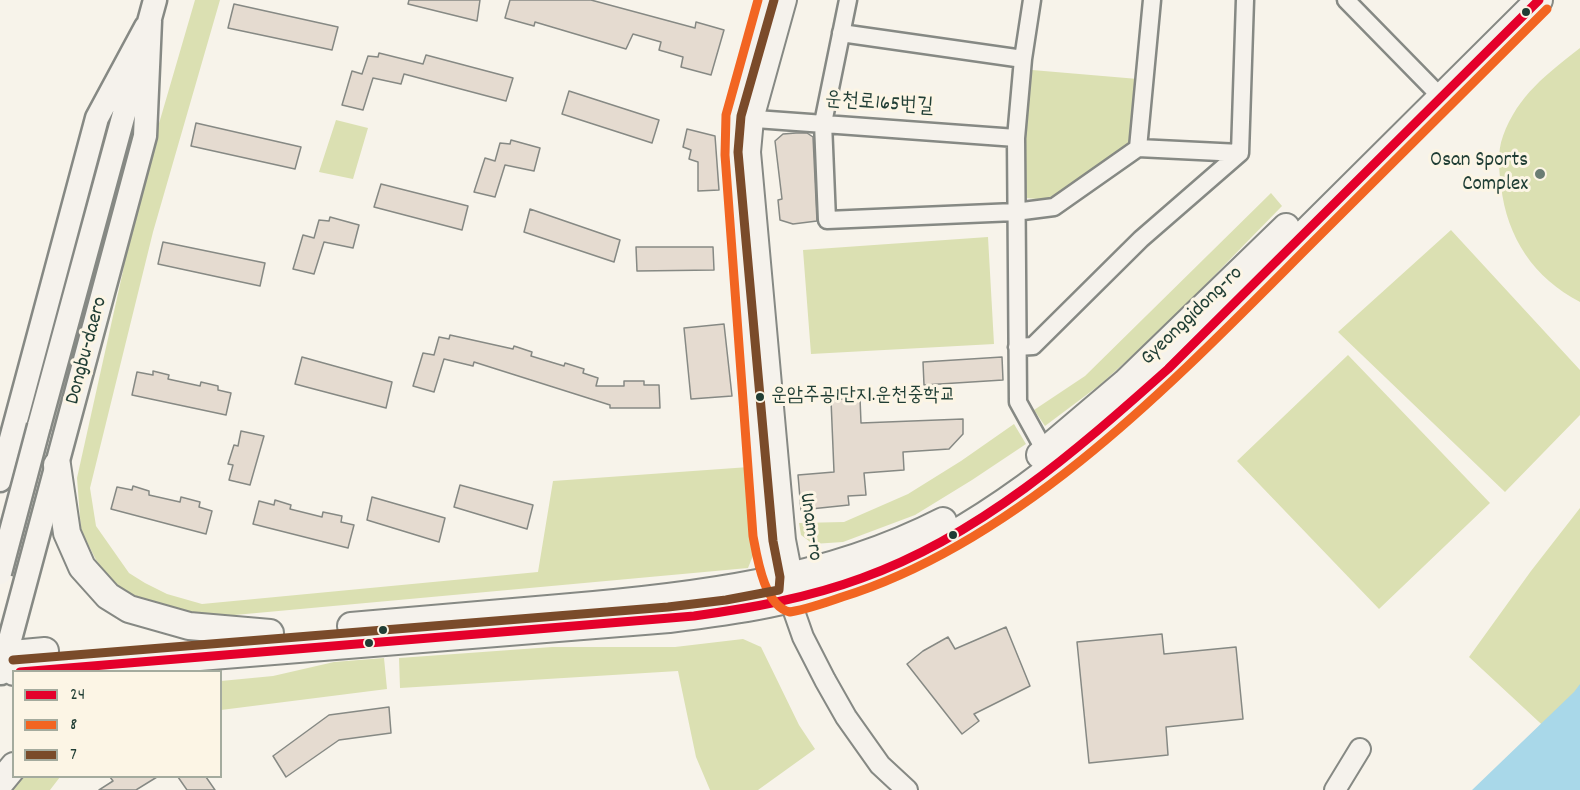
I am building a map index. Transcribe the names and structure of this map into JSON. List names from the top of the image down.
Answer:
{
  "streets": {
    "main road": ["Gyeonggidong-ro", "Dongbu-daero"],
    "street": ["운천로165번길", "Unam-ro"]
  },
  "crossings": [
    ["운천로165번길", "Unam-ro"],
    ["Gyeonggidong-ro", "Dongbu-daero"],
    ["Gyeonggidong-ro", "Unam-ro"]
  ],
  "places": ["Osan Sports Complex", "운암주공1단지.운천중학교"],
  "lines": ["transit line 24", "transit line 8", "transit line 7"],
  "legend": ["24", "8", "7"]
}
